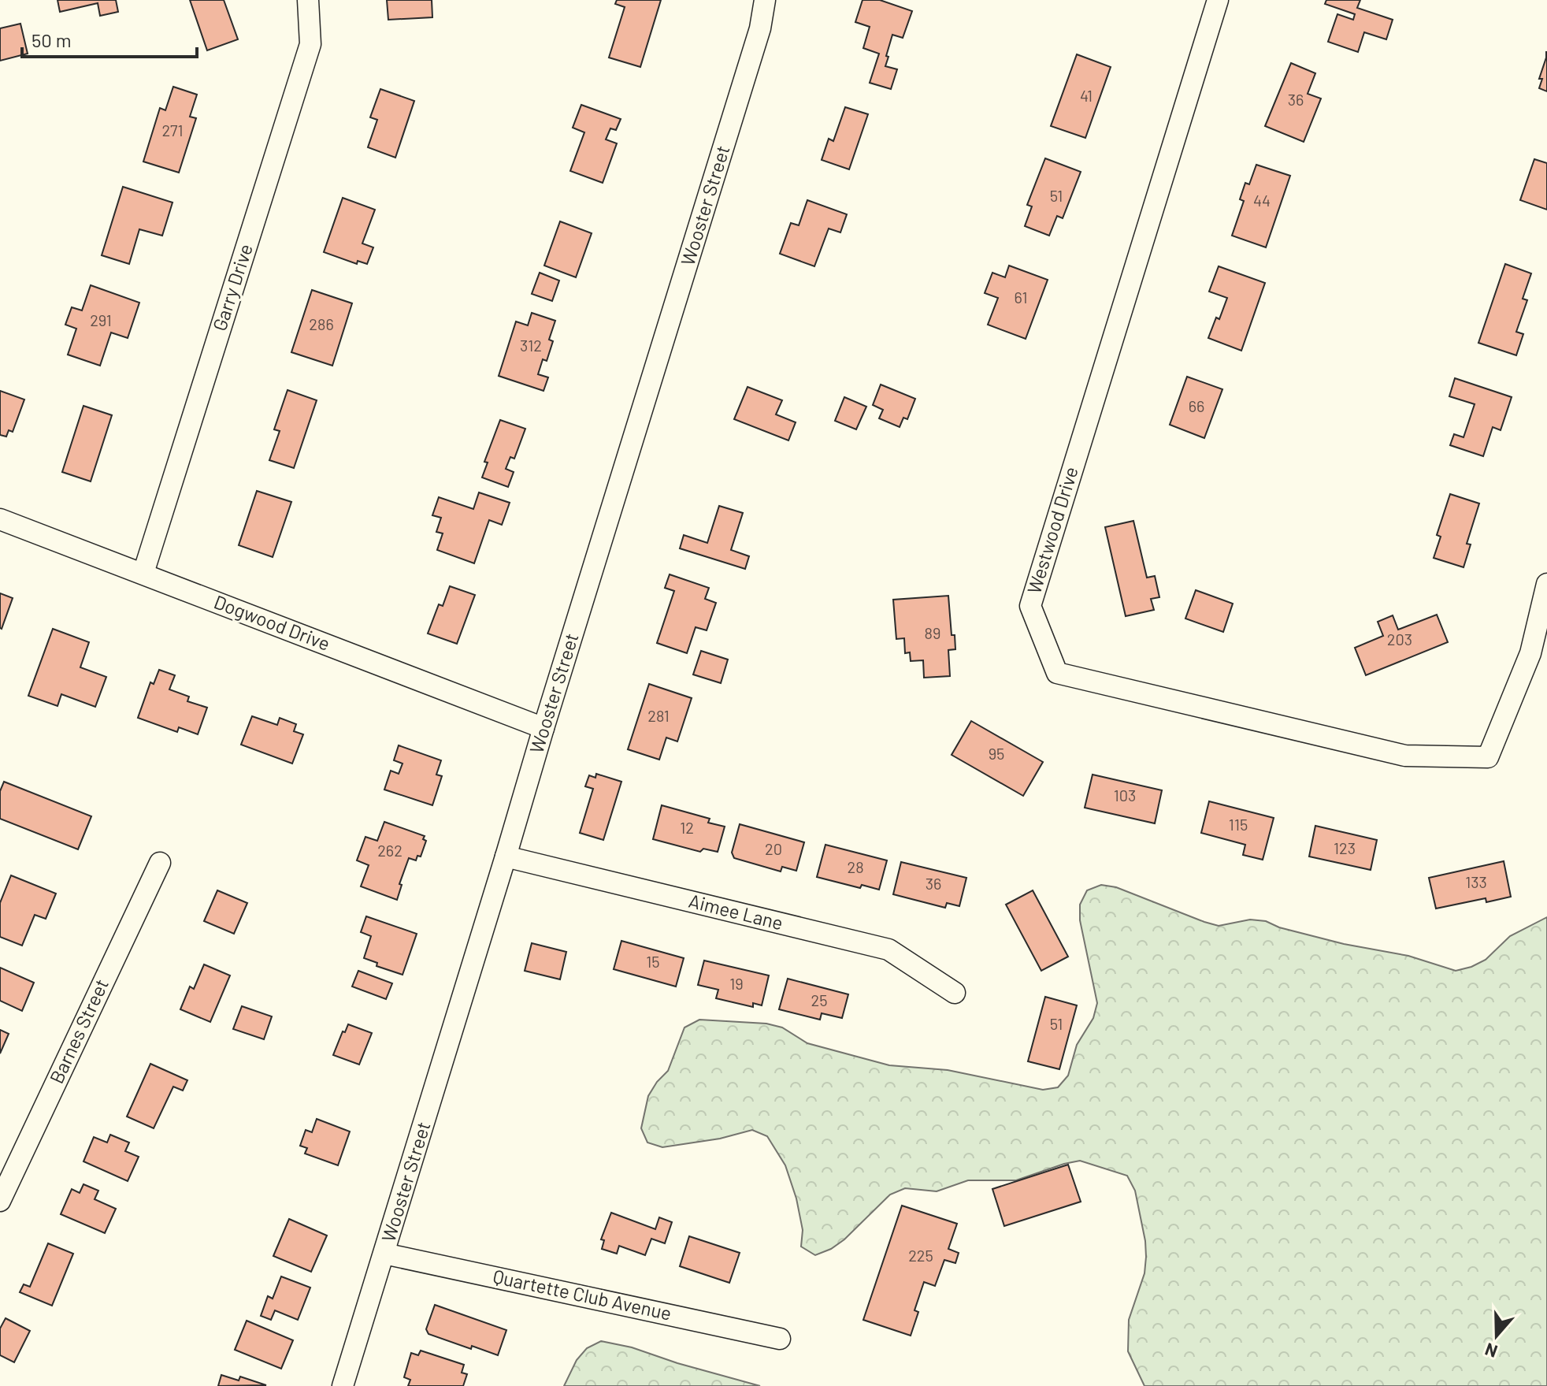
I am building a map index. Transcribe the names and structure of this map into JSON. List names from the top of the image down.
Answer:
{
  "streets": {
    "street": [
      "Wooster Street",
      "Garry Drive",
      "Westwood Drive",
      "Dogwood Drive",
      "Aimee Lane",
      "Barnes Street",
      "Quartette Club Avenue"
    ]
  },
  "crossings": [
    ["Wooster Street", "Dogwood Drive"],
    ["Wooster Street", "Aimee Lane"],
    ["Wooster Street", "Quartette Club Avenue"],
    ["Garry Drive", "Dogwood Drive"]
  ],
  "house_numbers": [
    "41",
    "36",
    "271",
    "51",
    "44",
    "61",
    "291",
    "286",
    "312",
    "66",
    "89",
    "203",
    "281",
    "95",
    "103",
    "115",
    "12",
    "123",
    "20",
    "262",
    "28",
    "133",
    "36",
    "15",
    "19",
    "25",
    "51",
    "225"
  ],
  "scale_bar": "50 m",
  "north": "bottom"
}
